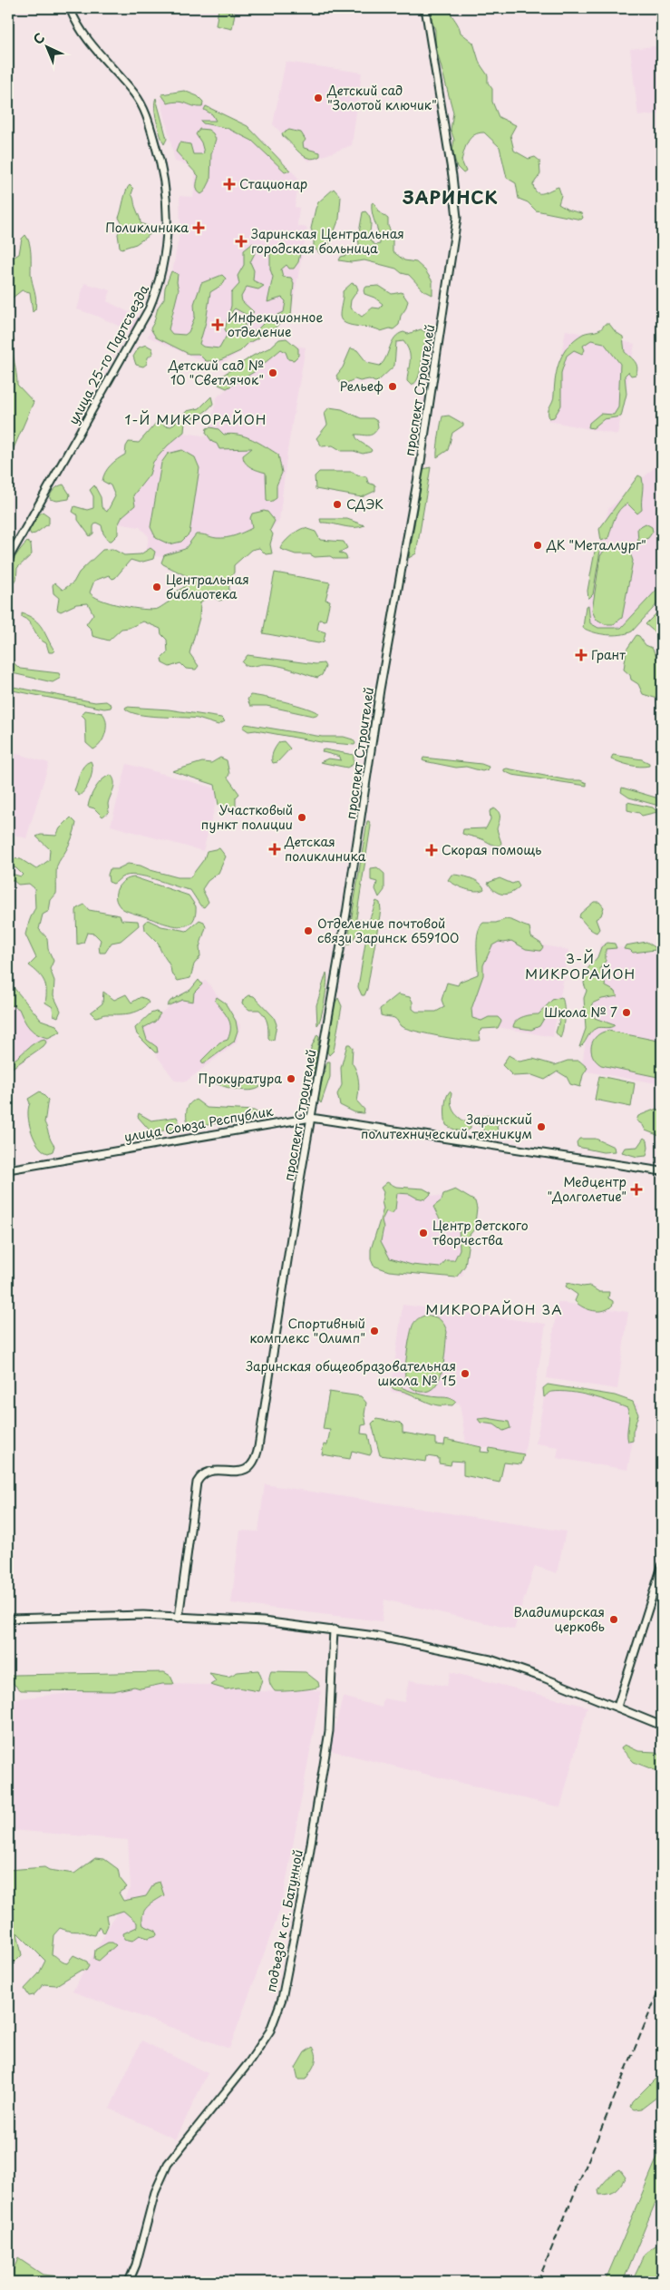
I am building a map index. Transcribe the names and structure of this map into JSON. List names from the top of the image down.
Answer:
{
  "streets": {
    "street": [
      "улица 25-го Партсъезда",
      "проспект Строителей",
      "улица Союза Республик",
      "подъезд к ст. Батунной"
    ]
  },
  "crossings": [
    ["проспект Строителей", "улица Союза Республик"]
  ],
  "districts": [
    "ЗАРИНСК",
    "1-Й МИКРОРАЙОН",
    "3-Й МИКРОРАЙОН",
    "МИКРОРАЙОН 3А"
  ],
  "places": {
    "other": [
      "Детский сад \"Золотой ключик\"",
      "Детский сад № 10 \"Светлячок\"",
      "Рельеф",
      "СДЭК",
      "ДК \"Металлург\"",
      "Центральная библиотека",
      "Участковый пункт полиции",
      "Отделение почтовой связи Заринск 659100",
      "Школа № 7",
      "Прокуратура",
      "Заринский политехнический техникум",
      "Центр детского творчества",
      "Спортивный комплекс \"Олимп\"",
      "Заринская общеобразовательная школа № 15",
      "Владимирская церковь"
    ],
    "health": [
      "Стационар",
      "Поликлиника",
      "Заринская Центральная городская больница",
      "Инфекционное отделение",
      "Грант",
      "Детская поликлиника",
      "Скорая помощь",
      "Медцентр \"Долголетие\""
    ]
  },
  "north": "top left"
}
